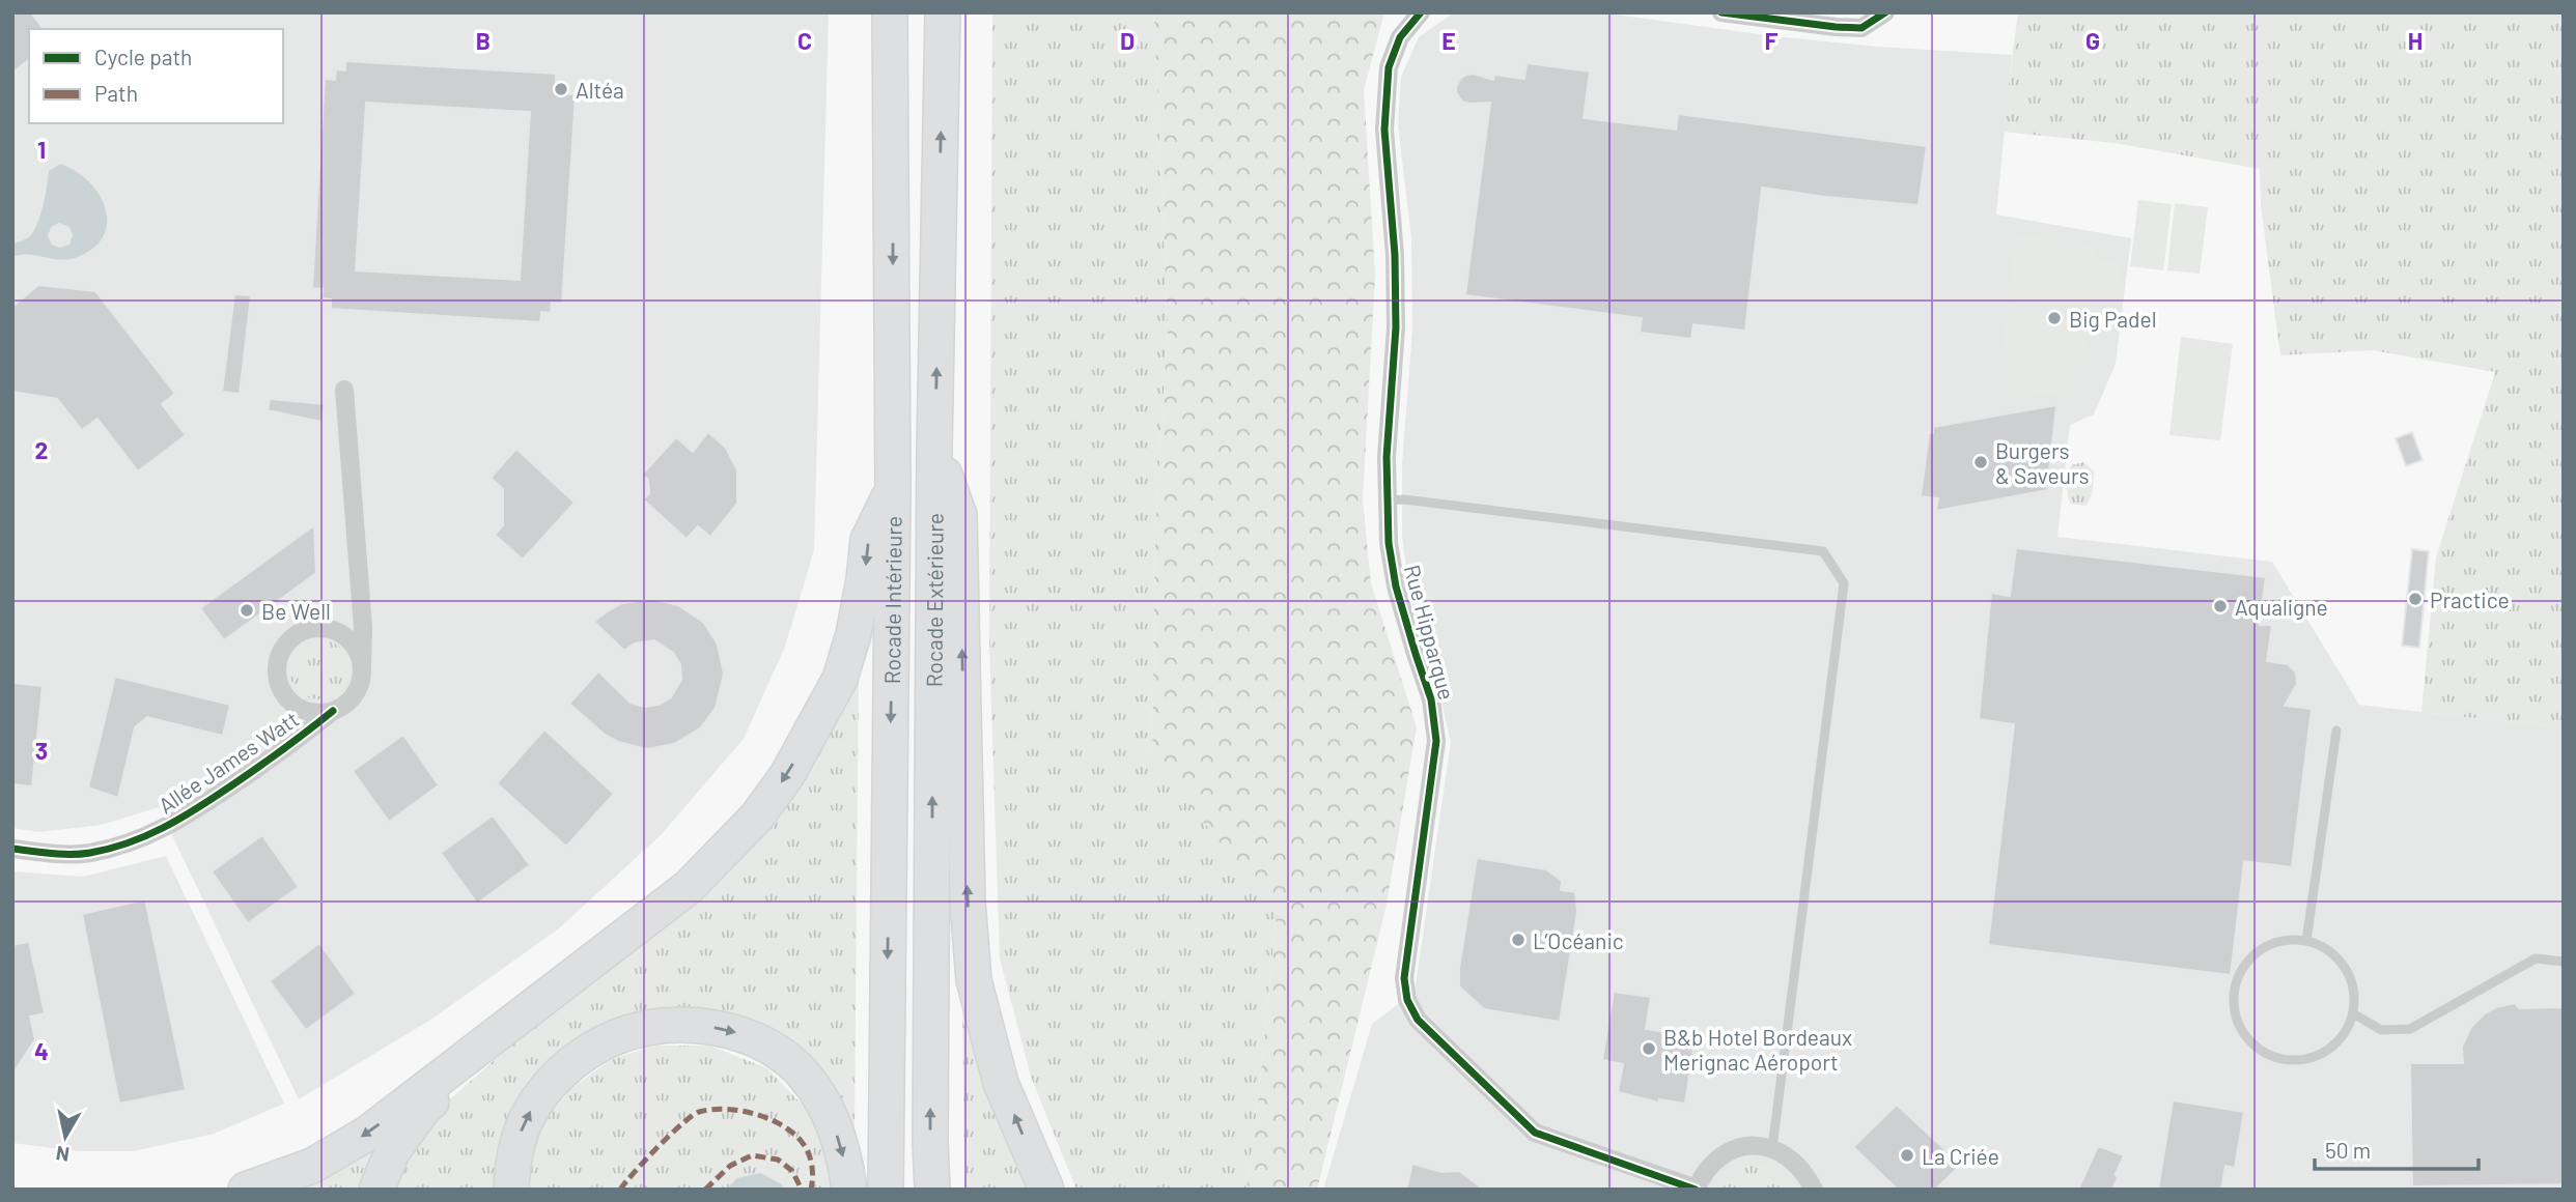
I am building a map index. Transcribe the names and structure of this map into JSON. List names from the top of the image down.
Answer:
{
  "streets": {
    "highway": ["Rocade Intérieure", "Rocade Extérieure"],
    "street": ["Rue Hipparque", "Allée James Watt"]
  },
  "places": [
    "Altéa",
    "Big Padel",
    "Burgers & Saveurs",
    "Practice",
    "Aqualigne",
    "Be Well",
    "L’Océanic",
    "B&b Hotel Bordeaux Merignac Aéroport",
    "La Criée"
  ],
  "legend": ["Cycle path", "Path"],
  "scale_bar": "50 m",
  "north": "bottom",
  "grid": {
    "columns": [
      "B",
      "C",
      "D",
      "E",
      "F",
      "G",
      "H"
    ],
    "rows": [
      "1",
      "2",
      "3",
      "4"
    ]
  }
}
